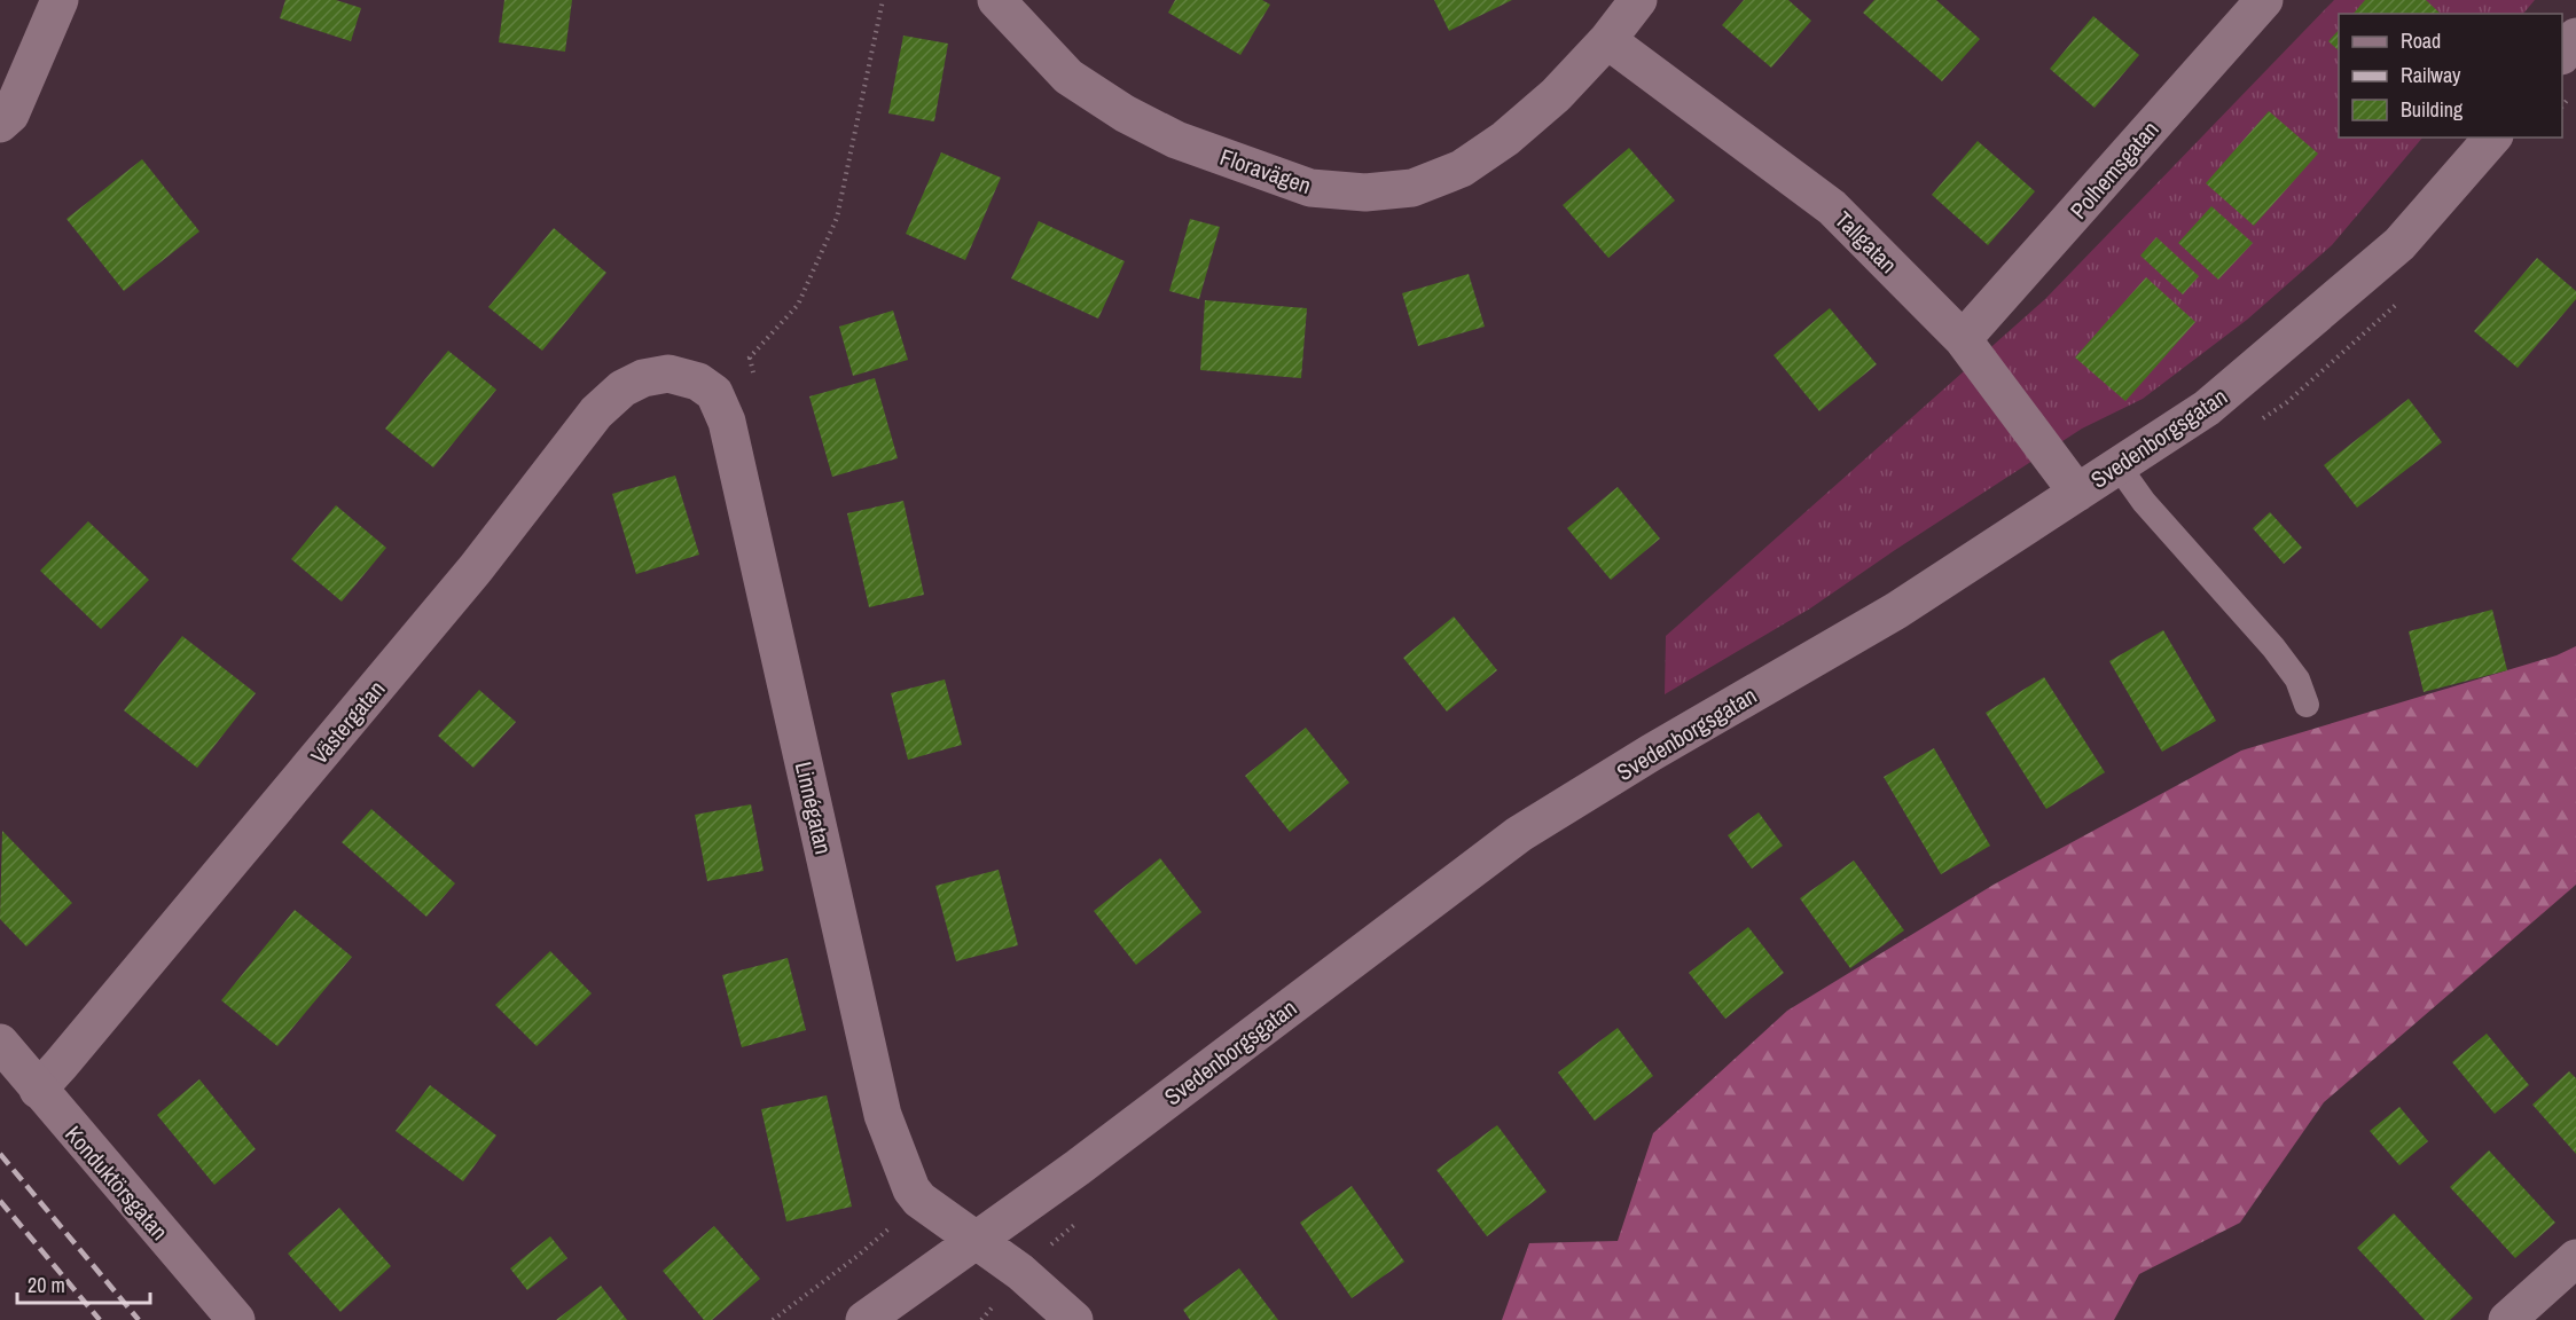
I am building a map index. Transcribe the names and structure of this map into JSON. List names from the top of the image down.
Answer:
{
  "streets": {
    "street": [
      "Polhemsgatan",
      "Floravägen",
      "Tallgatan",
      "Svedenborgsgatan",
      "Västergatan",
      "Linnégatan",
      "Konduktörsgatan"
    ]
  },
  "crossings": [
    ["Polhemsgatan", "Tallgatan"],
    ["Floravägen", "Tallgatan"],
    ["Tallgatan", "Svedenborgsgatan"],
    ["Svedenborgsgatan", "Linnégatan"],
    ["Västergatan", "Linnégatan"],
    ["Västergatan", "Konduktörsgatan"]
  ],
  "legend": ["Road", "Railway", "Building"],
  "scale_bar": "20 m"
}
